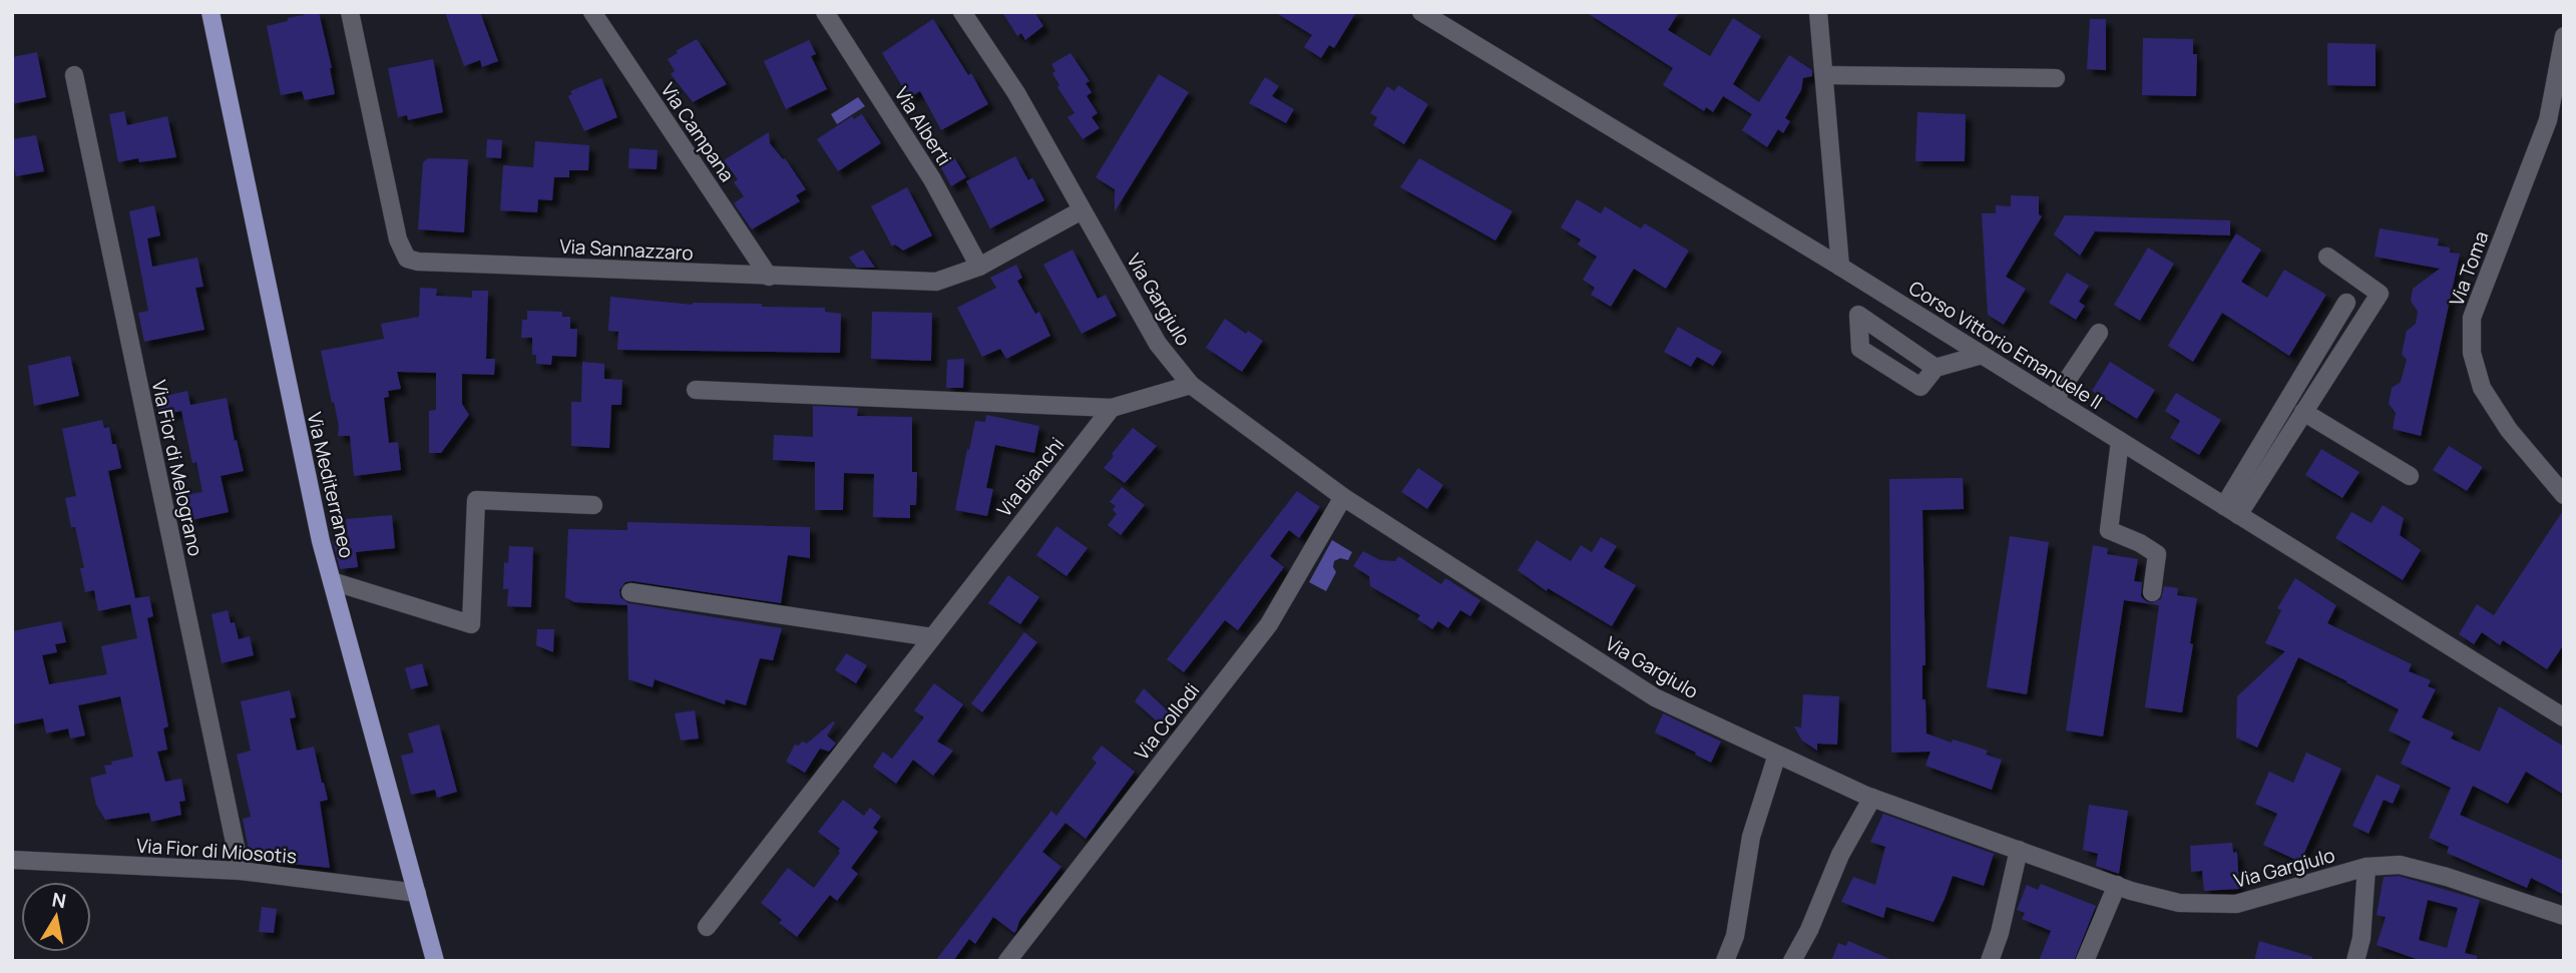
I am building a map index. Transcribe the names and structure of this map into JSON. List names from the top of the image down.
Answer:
{
  "streets": {
    "main road": ["Via Mediterraneo"],
    "street": [
      "Via Alberti",
      "Via Campana",
      "Via Sannazzaro",
      "Via Toma",
      "Via Gargiulo",
      "Corso Vittorio Emanuele II",
      "Via Fior di Melograno",
      "Via Bianchi",
      "Via Collodi",
      "Via Fior di Miosotis"
    ]
  },
  "crossings": [
    ["Via Alberti", "Via Sannazzaro"],
    ["Via Campana", "Via Sannazzaro"],
    ["Via Sannazzaro", "Via Gargiulo"],
    ["Via Gargiulo", "Via Collodi"],
    ["Via Fior di Melograno", "Via Fior di Miosotis"],
    ["Via Mediterraneo", "Via Fior di Miosotis"]
  ],
  "north": "top"
}
